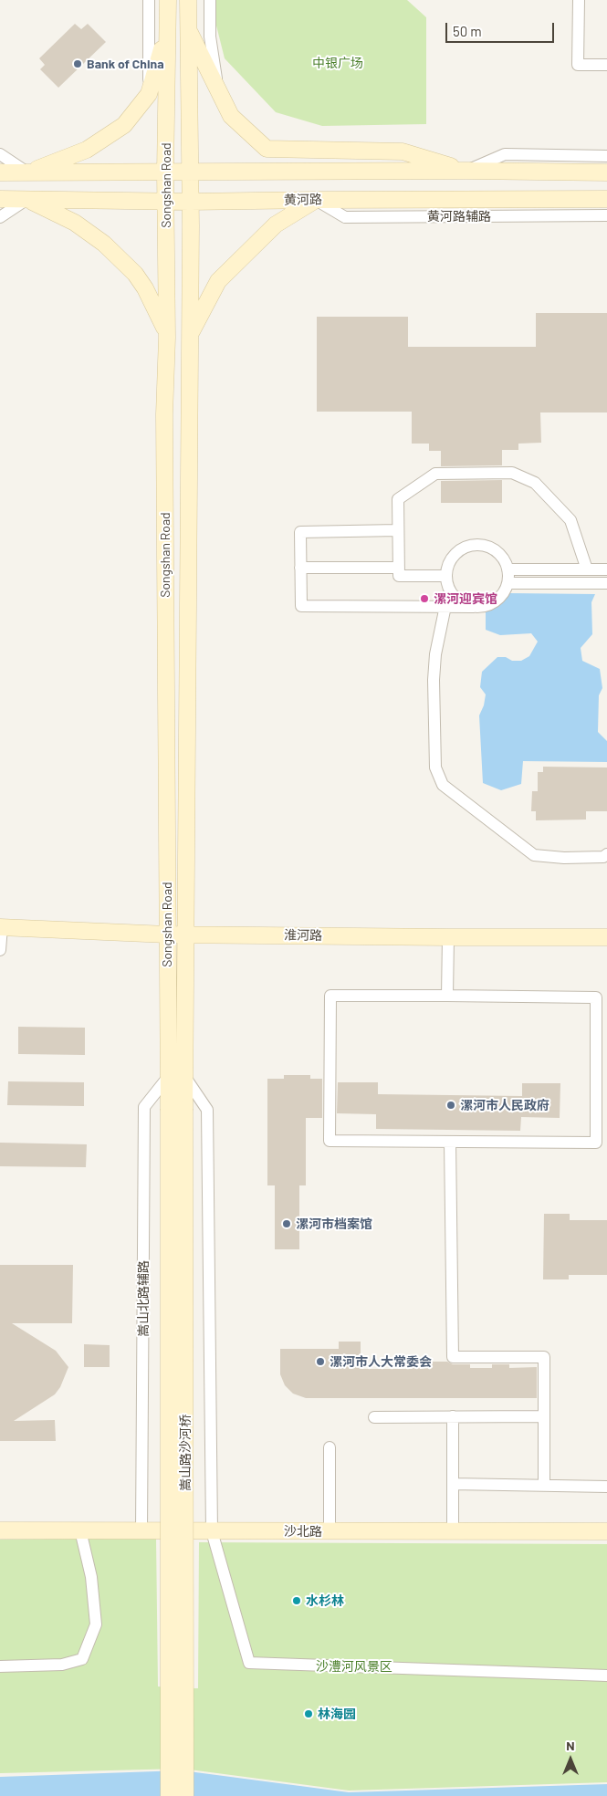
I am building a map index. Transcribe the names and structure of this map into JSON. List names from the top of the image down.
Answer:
{
  "streets": {
    "main road": [
      "Songshan Road",
      "黄河路",
      "淮河路",
      "嵩山路沙河桥",
      "沙北路"
    ],
    "street": ["黄河路辅路", "嵩山北路辅路"]
  },
  "crossings": [
    ["Songshan Road", "黄河路"],
    ["Songshan Road", "淮河路"],
    ["Songshan Road", "嵩山北路辅路"],
    ["Songshan Road", "嵩山路沙河桥"],
    ["黄河路", "黄河路辅路"],
    ["嵩山北路辅路", "沙北路"]
  ],
  "parks": ["中银广场", "沙澧河风景区"],
  "places": [
    "Bank of China",
    "漯河迎宾馆",
    "漯河市人民政府",
    "漯河市档案馆",
    "漯河市人大常委会",
    "水杉林",
    "林海园"
  ],
  "scale_bar": "50 m",
  "north": "top"
}
